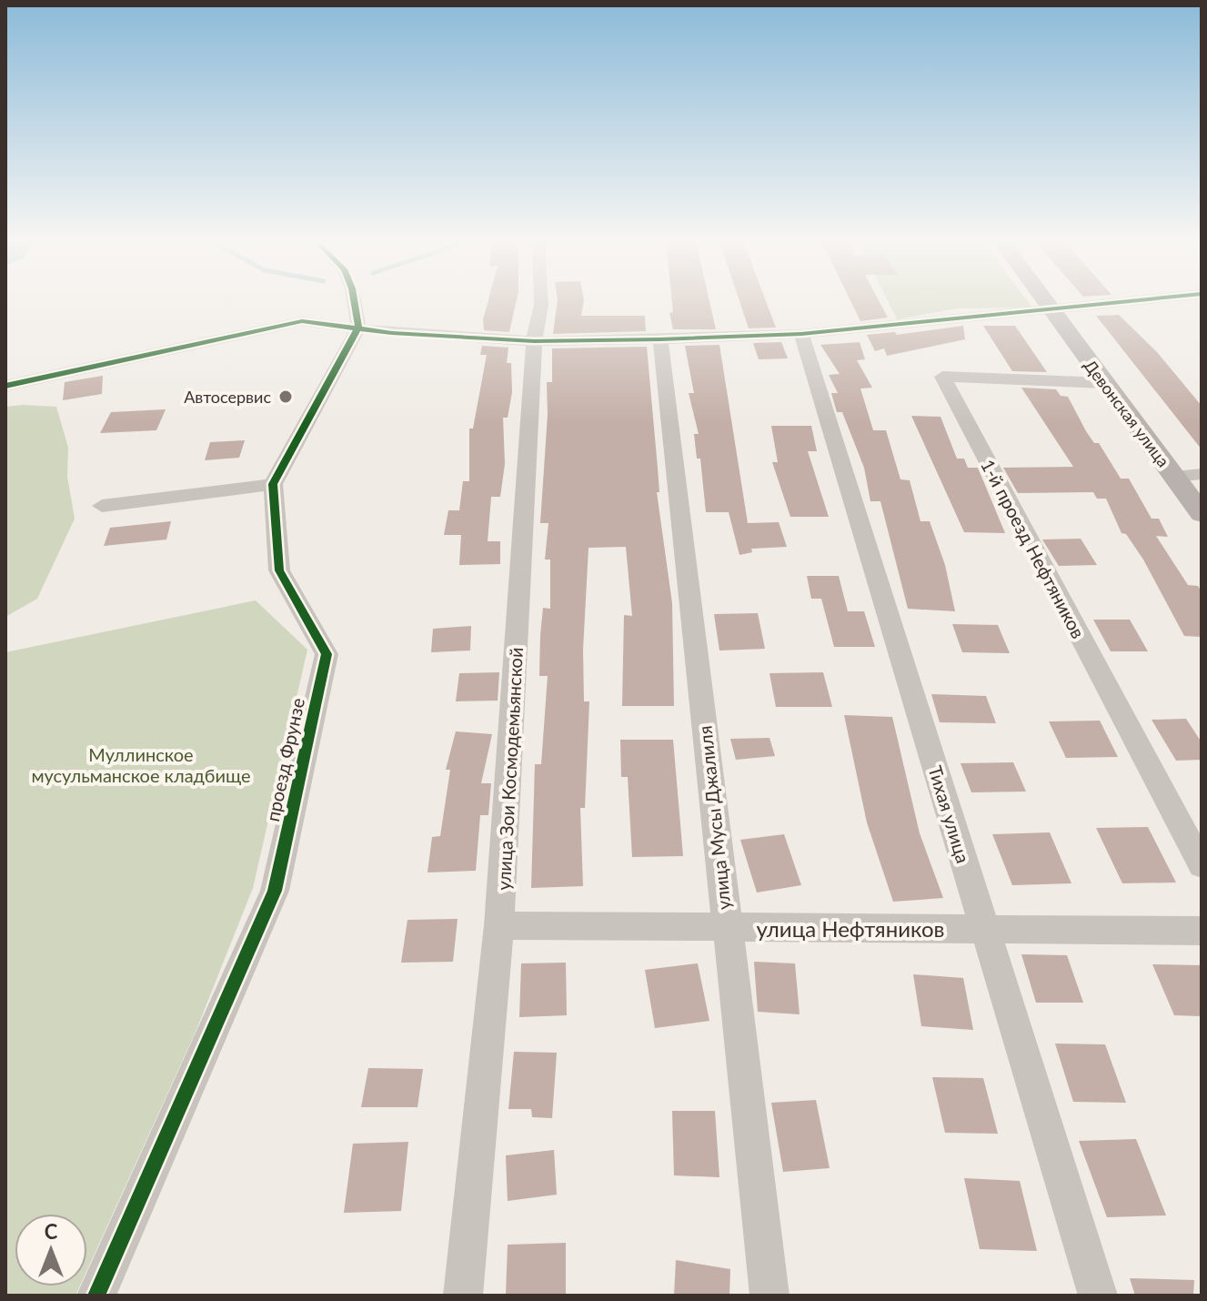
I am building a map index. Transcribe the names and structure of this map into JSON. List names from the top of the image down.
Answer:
{
  "streets": {
    "main road": ["Девонская улица"],
    "street": [
      "1-й проезд Нефтяников",
      "проезд Фрунзе",
      "улица Зои Космодемьянской",
      "Тихая улица",
      "улица Мусы Джалиля",
      "улица Нефтяников"
    ]
  },
  "crossings": [
    ["Девонская улица", "1-й проезд Нефтяников"],
    ["улица Зои Космодемьянской", "улица Нефтяников"],
    ["Тихая улица", "улица Нефтяников"],
    ["улица Мусы Джалиля", "улица Нефтяников"]
  ],
  "parks": ["Муллинское мусульманское кладбище"],
  "places": ["Автосервис"],
  "north": "top"
}
